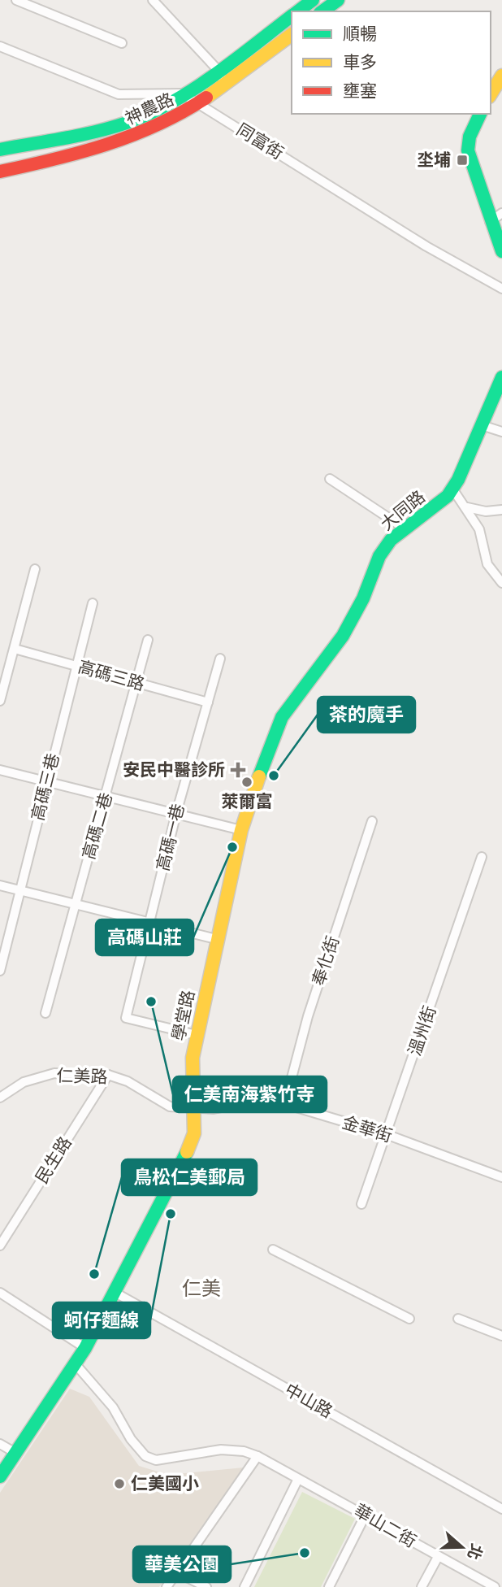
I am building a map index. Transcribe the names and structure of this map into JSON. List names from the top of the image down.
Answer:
{
  "streets": {
    "street": [
      "神農路",
      "同富街",
      "大同路",
      "高碼三路",
      "高碼三巷",
      "高碼二巷",
      "高碼一巷",
      "奉化街",
      "學堂路",
      "溫州街",
      "仁美路",
      "金華街",
      "民生路",
      "中山路",
      "華山二街"
    ]
  },
  "crossings": [
    ["神農路", "同富街"],
    ["大同路", "學堂路"],
    ["高碼三路", "高碼三巷"],
    ["高碼三路", "高碼二巷"],
    ["高碼三路", "高碼一巷"],
    ["高碼一巷", "學堂路"],
    ["奉化街", "金華街"],
    ["學堂路", "仁美路"],
    ["學堂路", "金華街"],
    ["學堂路", "中山路"],
    ["學堂路", "華山二街"],
    ["溫州街", "金華街"],
    ["仁美路", "金華街"],
    ["仁美路", "民生路"]
  ],
  "districts": ["仁美"],
  "places": {
    "transit": ["坔埔"],
    "health": ["安民中醫診所"],
    "other": [
      "茶的魔手",
      "萊爾富",
      "高碼山莊",
      "仁美南海紫竹寺",
      "蚵仔麵線",
      "鳥松仁美郵局",
      "仁美國小",
      "華美公園"
    ]
  },
  "legend": ["順暢", "車多", "壅塞"],
  "north": "right"
}
